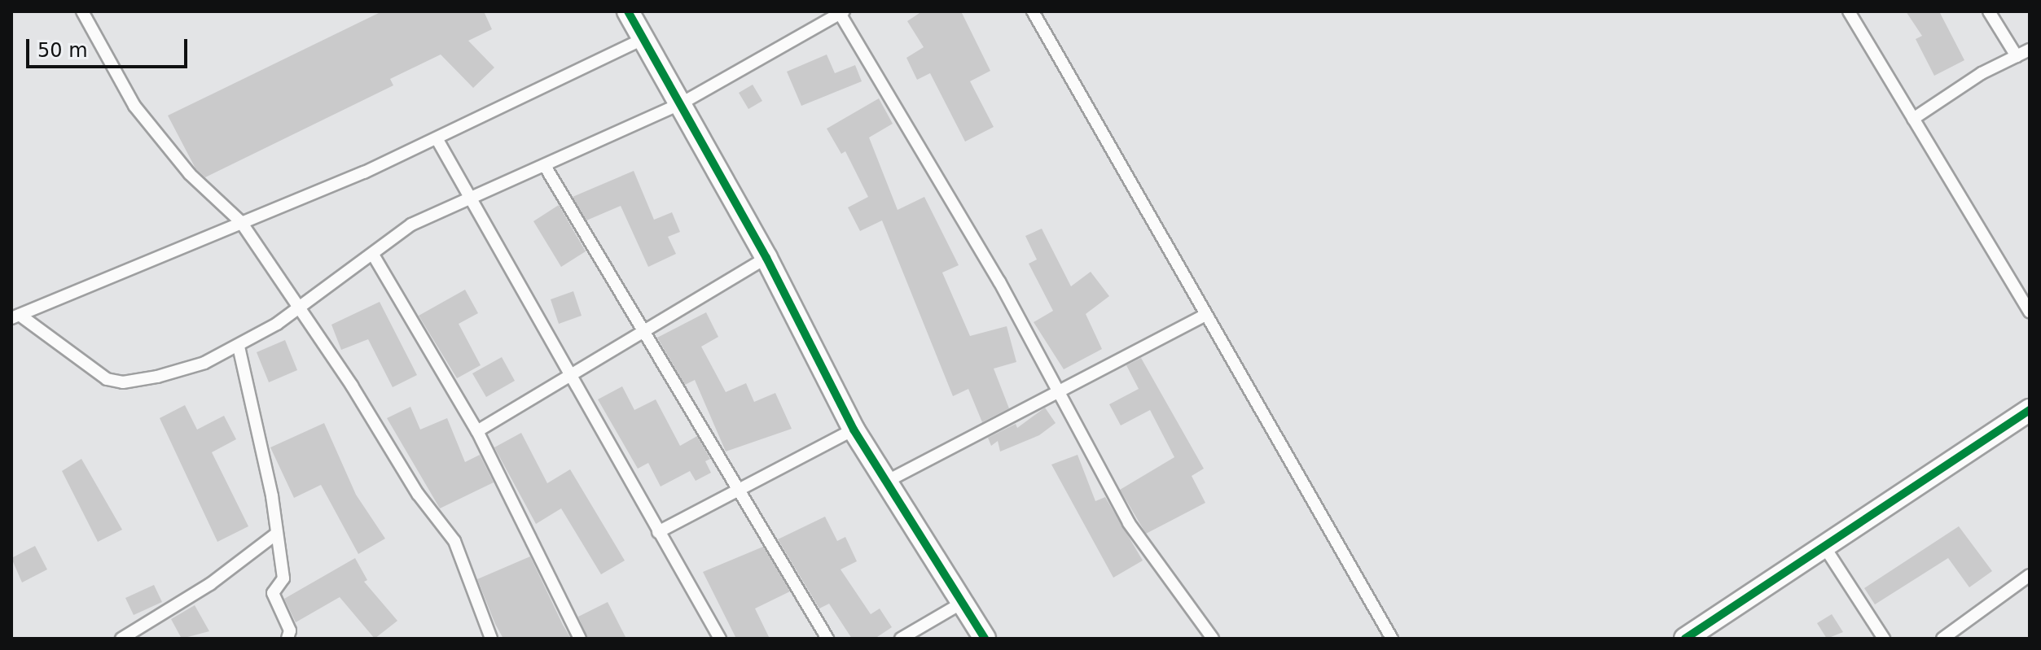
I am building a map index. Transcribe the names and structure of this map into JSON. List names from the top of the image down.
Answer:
{
  "scale_bar": "50 m"
}
